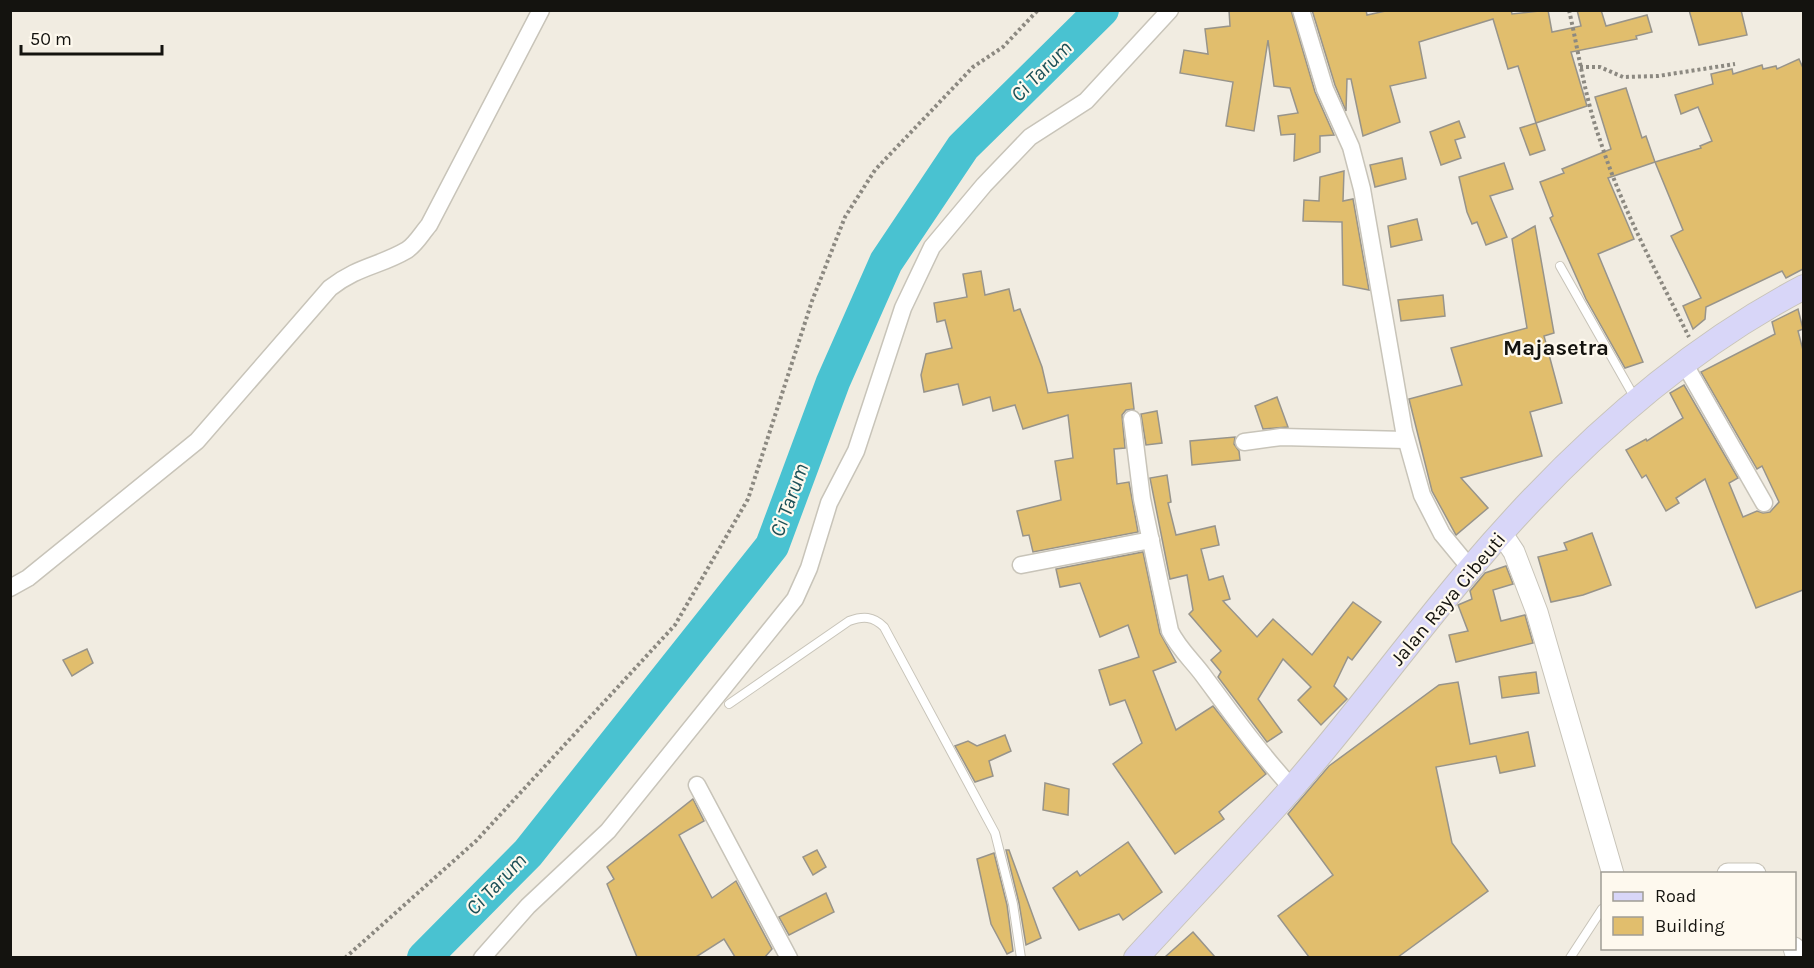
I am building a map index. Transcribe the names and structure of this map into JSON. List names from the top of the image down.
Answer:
{
  "streets": {
    "main road": ["Jalan Raya Cibeuti"]
  },
  "districts": ["Majasetra"],
  "water": ["Ci Tarum"],
  "legend": ["Road", "Building"],
  "scale_bar": "50 m"
}
